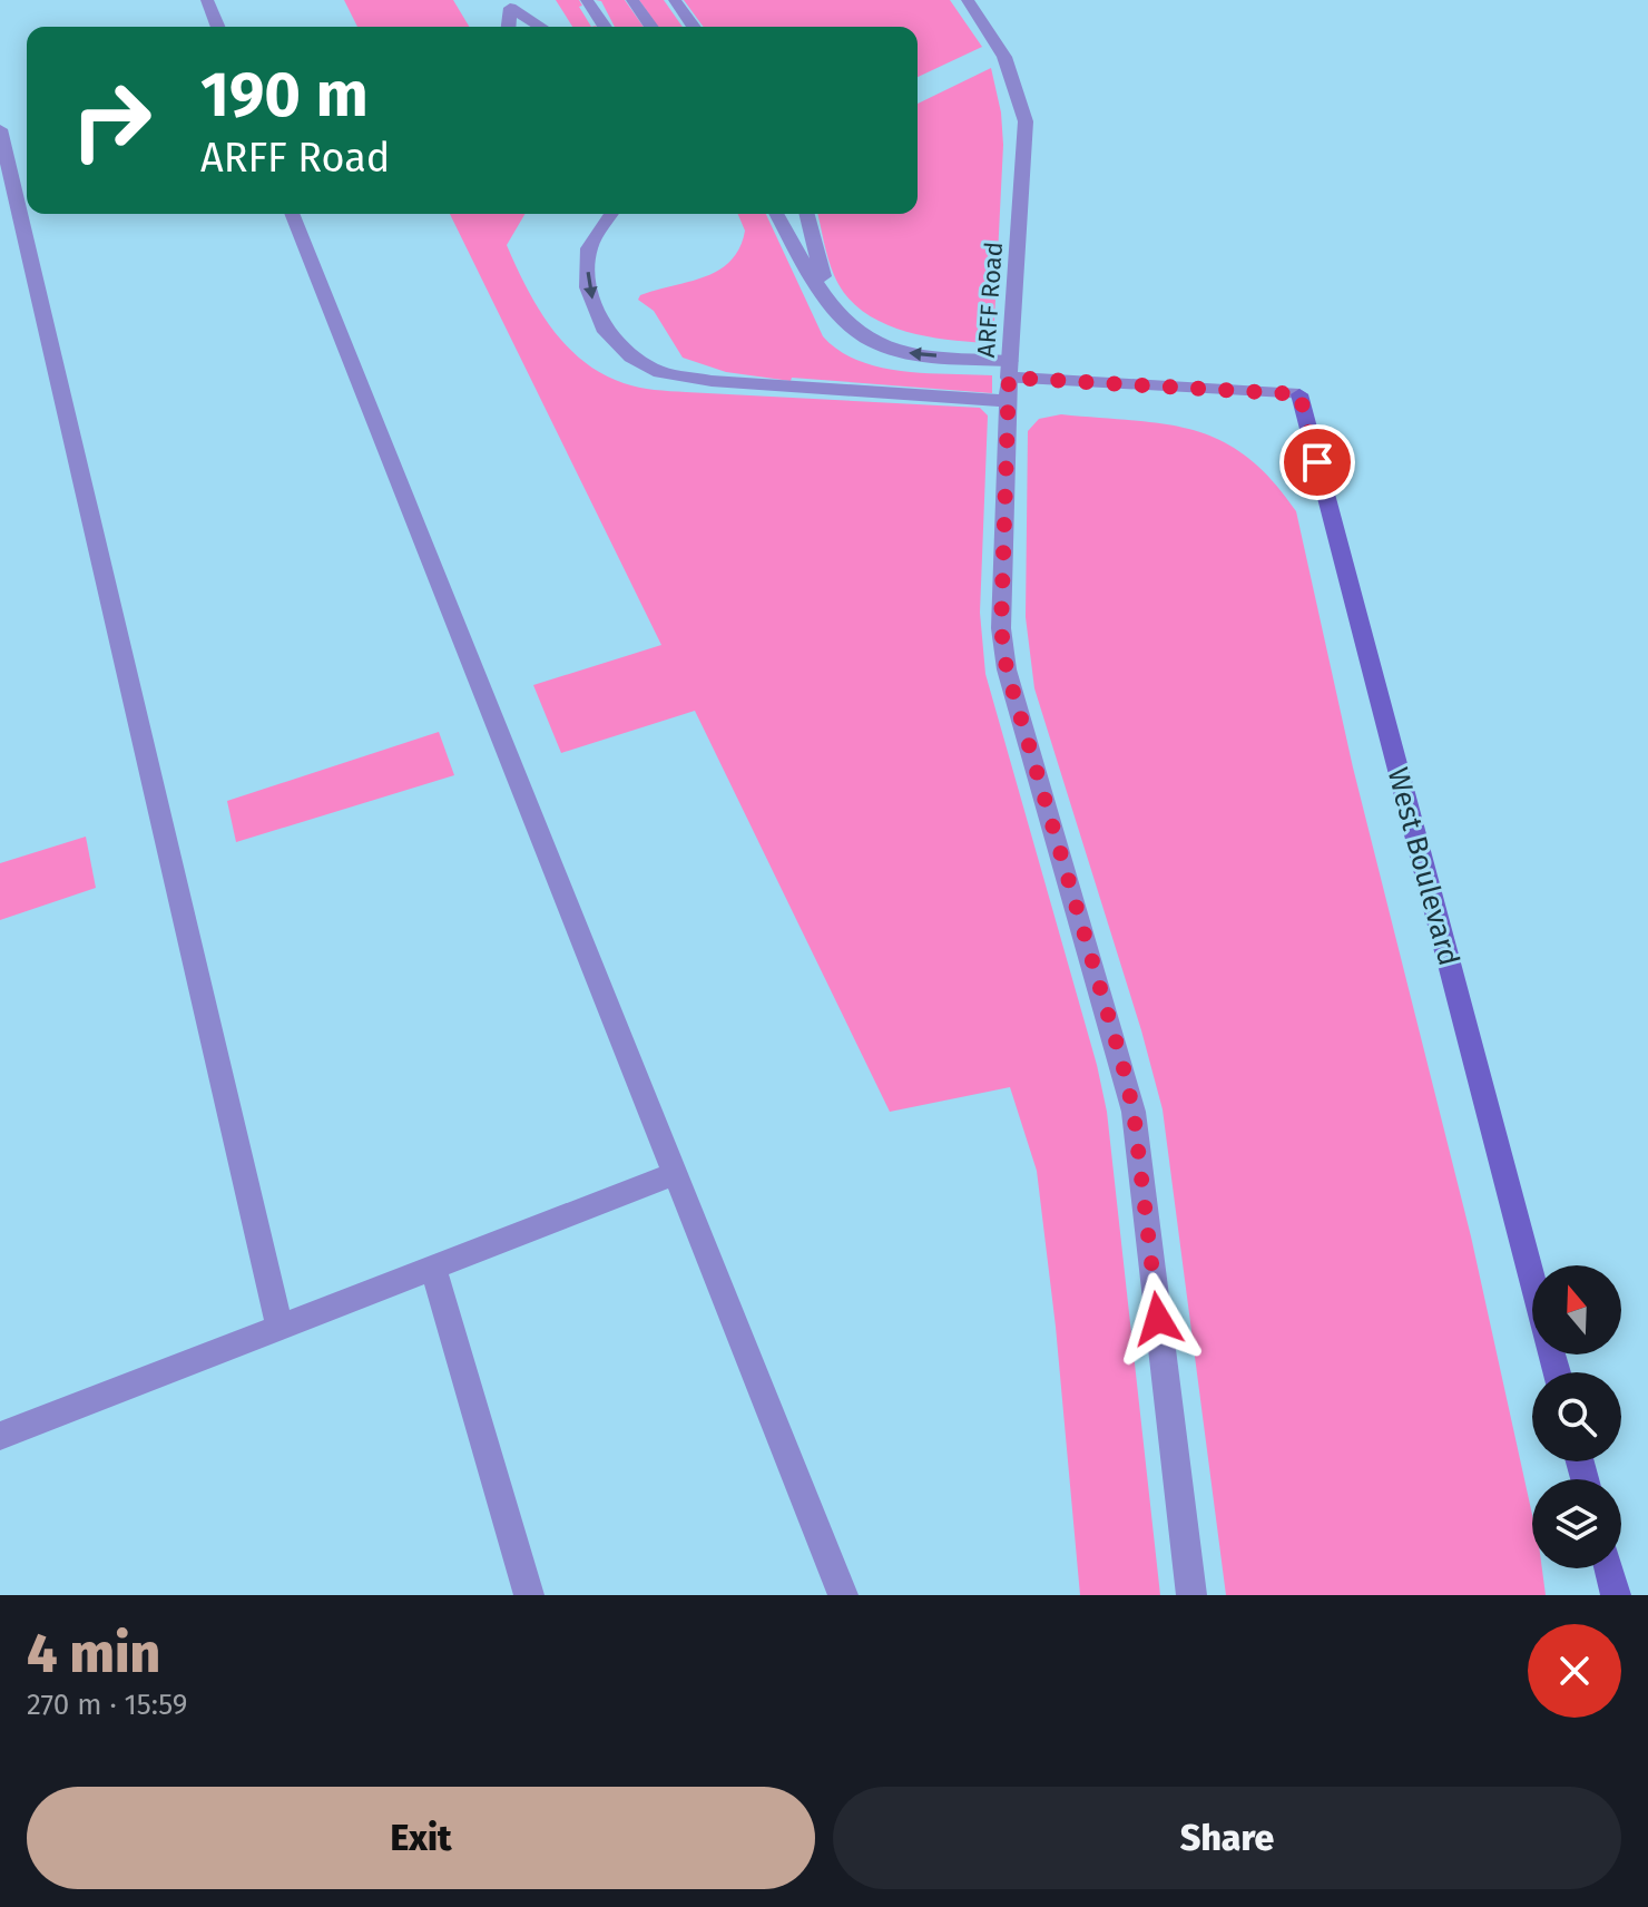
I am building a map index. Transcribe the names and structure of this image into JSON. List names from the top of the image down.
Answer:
{
  "streets": {
    "street": ["ARFF Road", "West Boulevard"]
  },
  "crossings": [
    ["ARFF Road", "West Boulevard"]
  ],
  "north": "top",
  "page": {
    "turn": ["190 m", "ARFF Road"],
    "heading": ["4 min", "270 m · 15:59"],
    "buttons": ["Exit", "Share"]
  }
}
